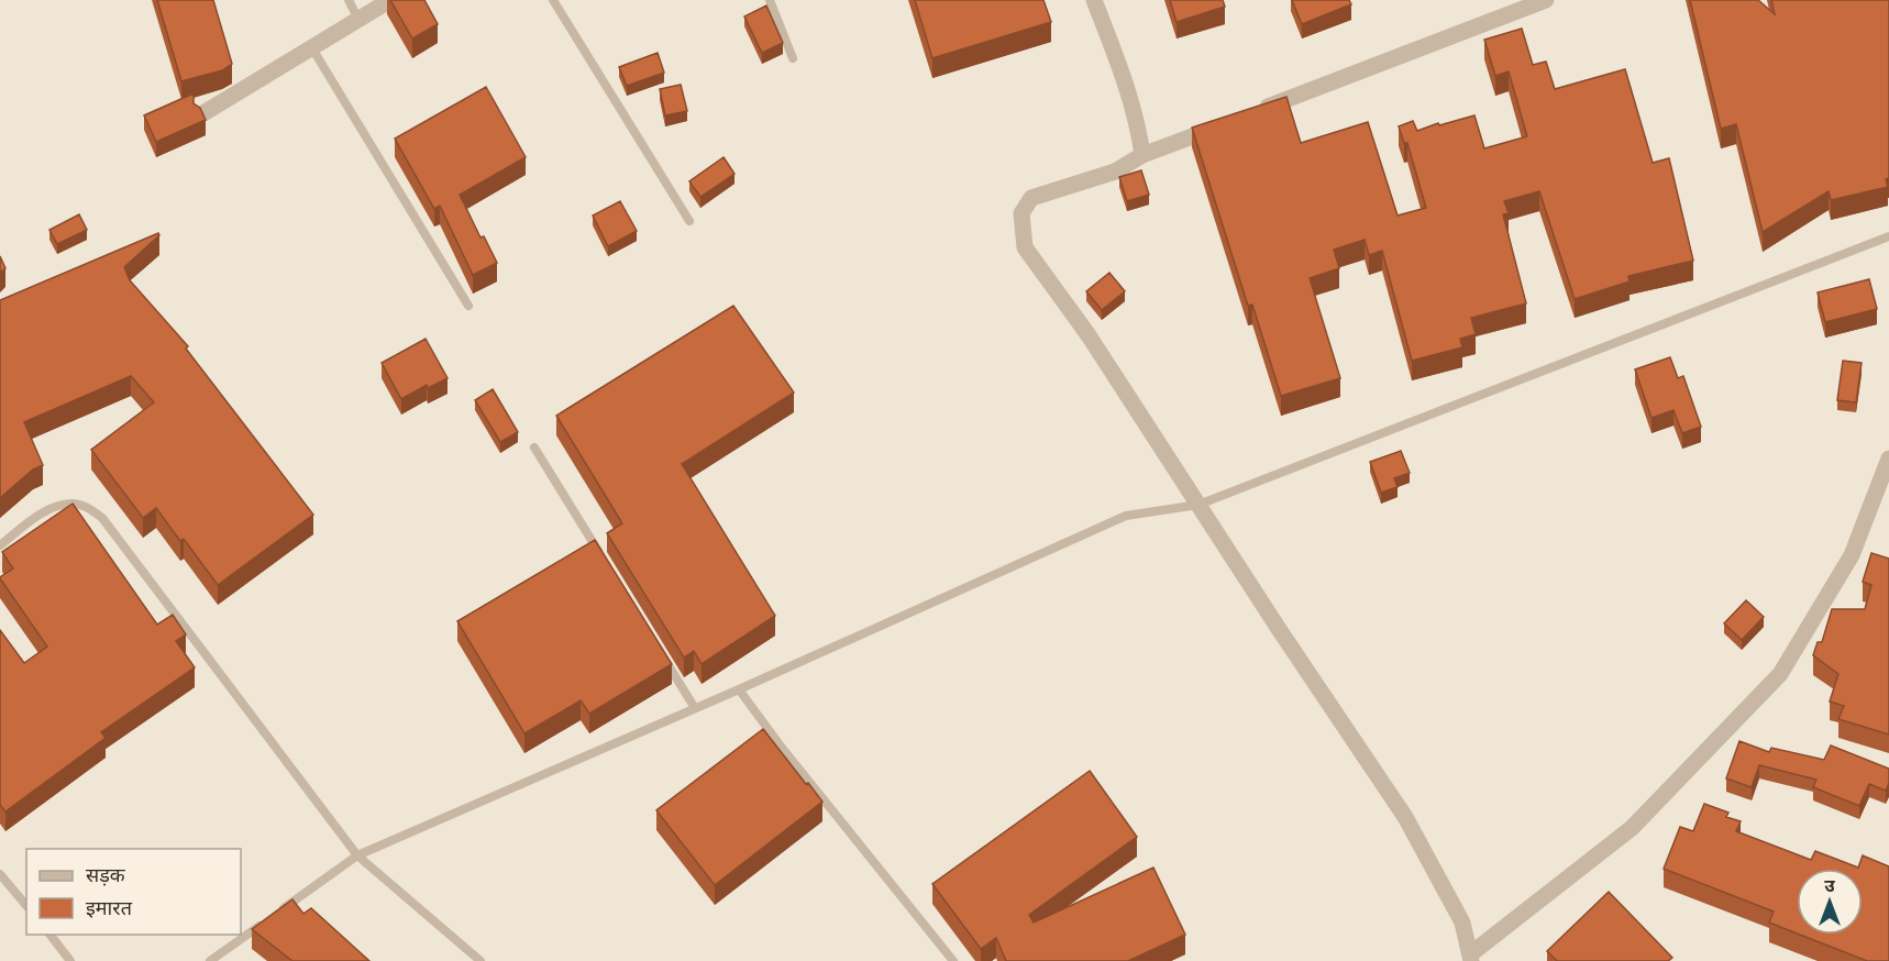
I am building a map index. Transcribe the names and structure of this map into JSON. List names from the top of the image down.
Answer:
{
  "legend": ["सड़क", "इमारत"],
  "north": "top"
}
